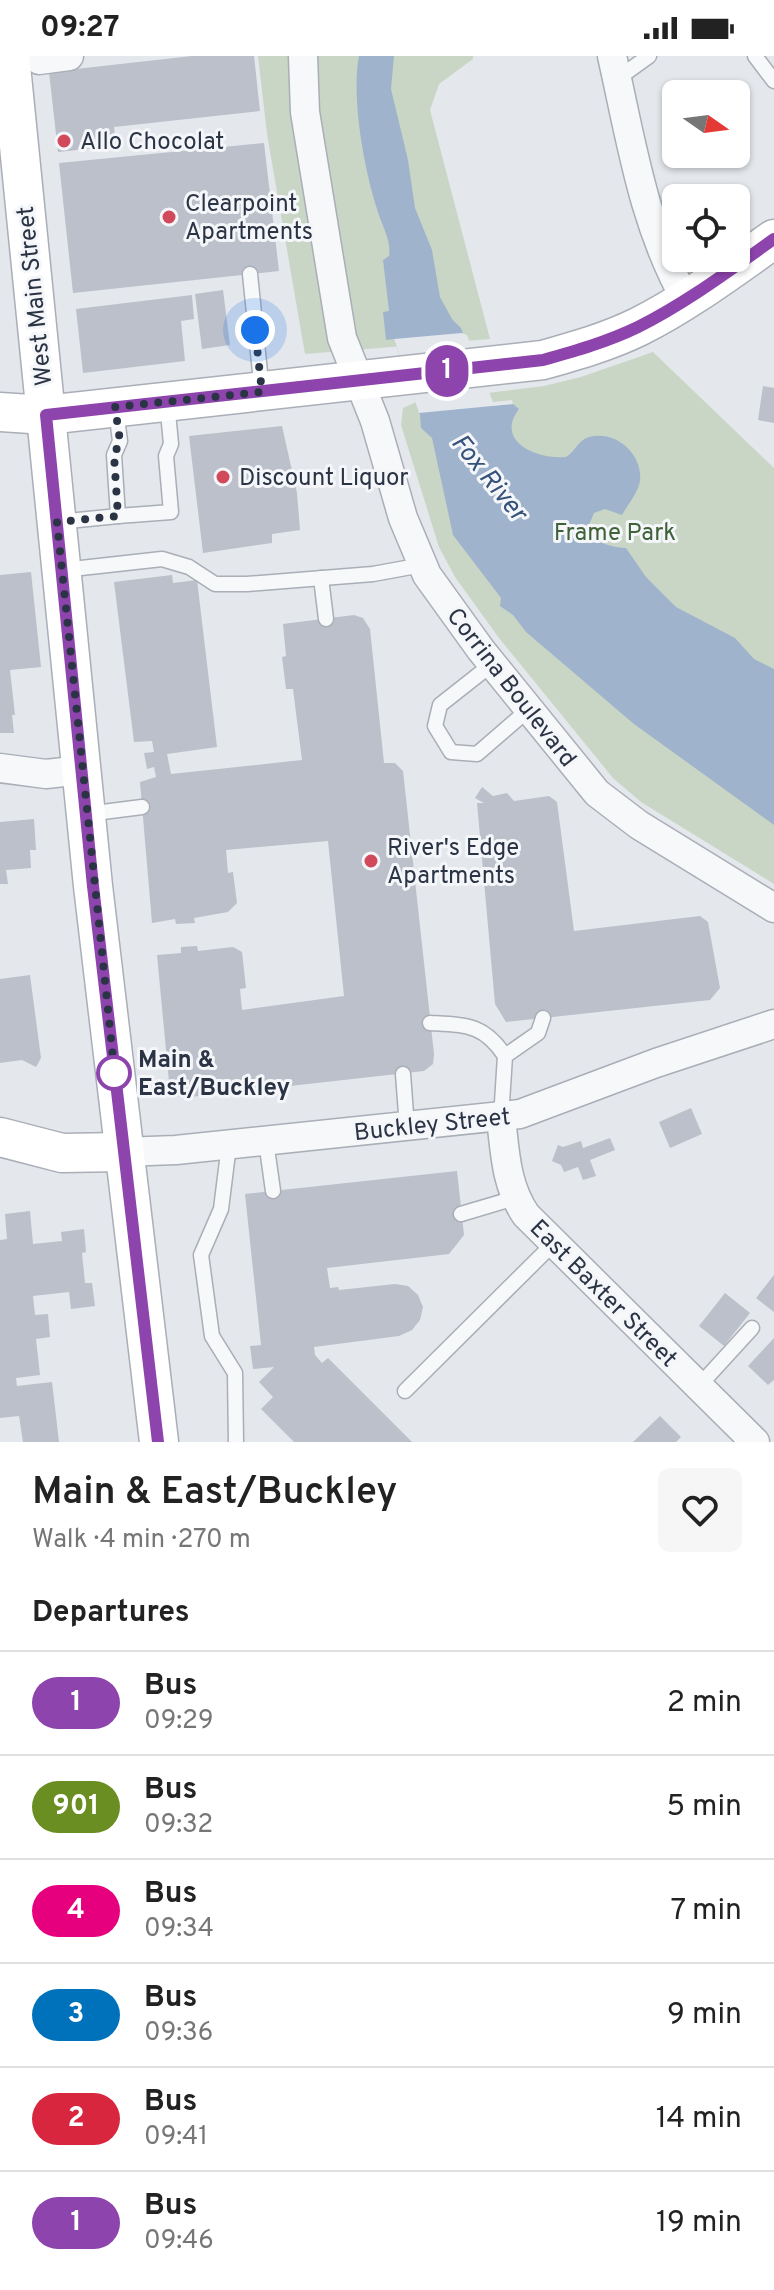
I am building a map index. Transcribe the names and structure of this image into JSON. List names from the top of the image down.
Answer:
{
  "streets": {
    "main road": ["West Main Street"],
    "street": ["Corrina Boulevard", "Buckley Street", "East Baxter Street"]
  },
  "crossings": [
    ["West Main Street", "Buckley Street"],
    ["Buckley Street", "East Baxter Street"]
  ],
  "water": ["Fox River"],
  "parks": ["Frame Park"],
  "places": [
    "Allo Chocolat",
    "Clearpoint Apartments",
    "Discount Liquor",
    "River's Edge Apartments",
    "Main & East/Buckley"
  ],
  "lines": ["bus line 1"],
  "north": "right",
  "page": {
    "status": "09:27",
    "on_map": "1",
    "heading": [
      ["Main & East/Buckley", "Walk · 4 min · 270 m"],
      "Departures"
    ],
    "list": [
      {
        "mark": "1",
        "name": "Bus",
        "note": "09:29",
        "value": "2 min"
      },
      {
        "mark": "901",
        "name": "Bus",
        "note": "09:32",
        "value": "5 min"
      },
      {
        "mark": "4",
        "name": "Bus",
        "note": "09:34",
        "value": "7 min"
      },
      {
        "mark": "3",
        "name": "Bus",
        "note": "09:36",
        "value": "9 min"
      },
      {
        "mark": "2",
        "name": "Bus",
        "note": "09:41",
        "value": "14 min"
      },
      {
        "mark": "1",
        "name": "Bus",
        "note": "09:46",
        "value": "19 min"
      }
    ]
  }
}
